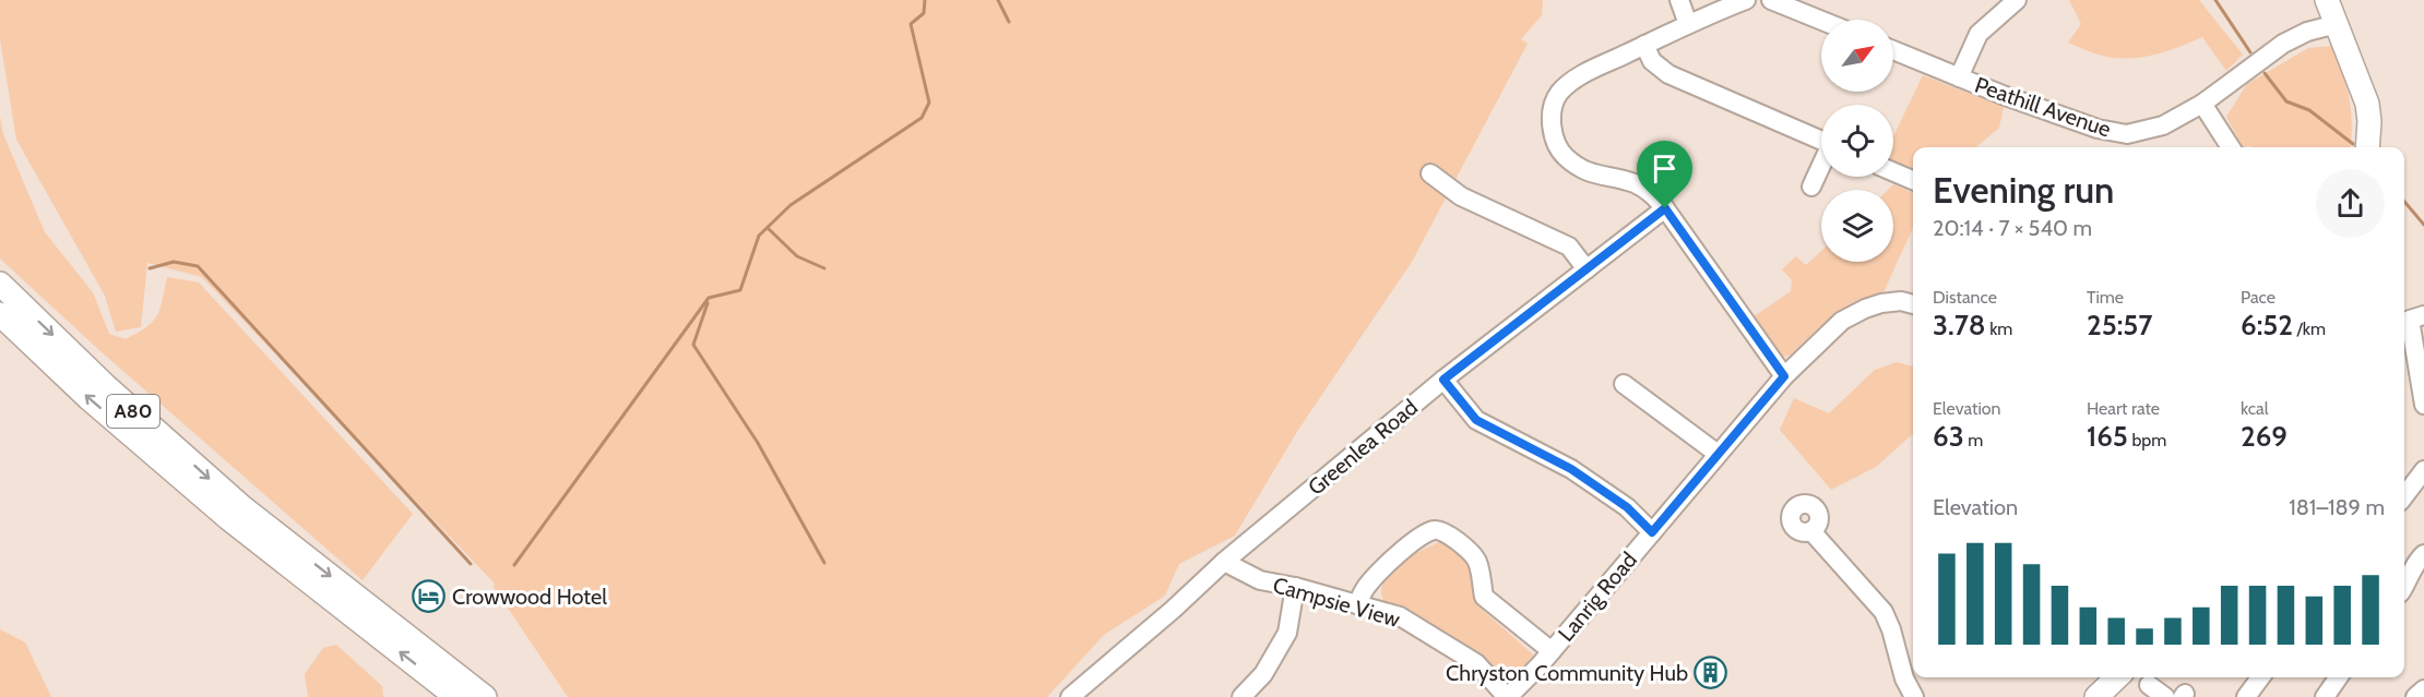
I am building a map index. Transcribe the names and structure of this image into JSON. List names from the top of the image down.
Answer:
{
  "streets": {
    "main road": ["A80"],
    "street": [
      "Peathill Avenue",
      "Greenlea Road",
      "Lanrig Road",
      "Campsie View"
    ]
  },
  "crossings": [
    ["Greenlea Road", "Campsie View"],
    ["Lanrig Road", "Campsie View"]
  ],
  "places": {
    "hotel": ["Crowwood Hotel"],
    "building": ["Chryston Community Hub"]
  },
  "north": "top right",
  "page": {
    "heading": ["Evening run", "20:14 · 7 × 540 m"],
    "stats": [
      ["Distance", "3.78 km"],
      ["Time", "25:57"],
      ["Pace", "6:52 /km"],
      ["Elevation", "63 m"],
      ["Heart rate", "165 bpm"],
      ["kcal", "269"]
    ],
    "chart": ["Elevation", "181–189 m"]
  }
}
